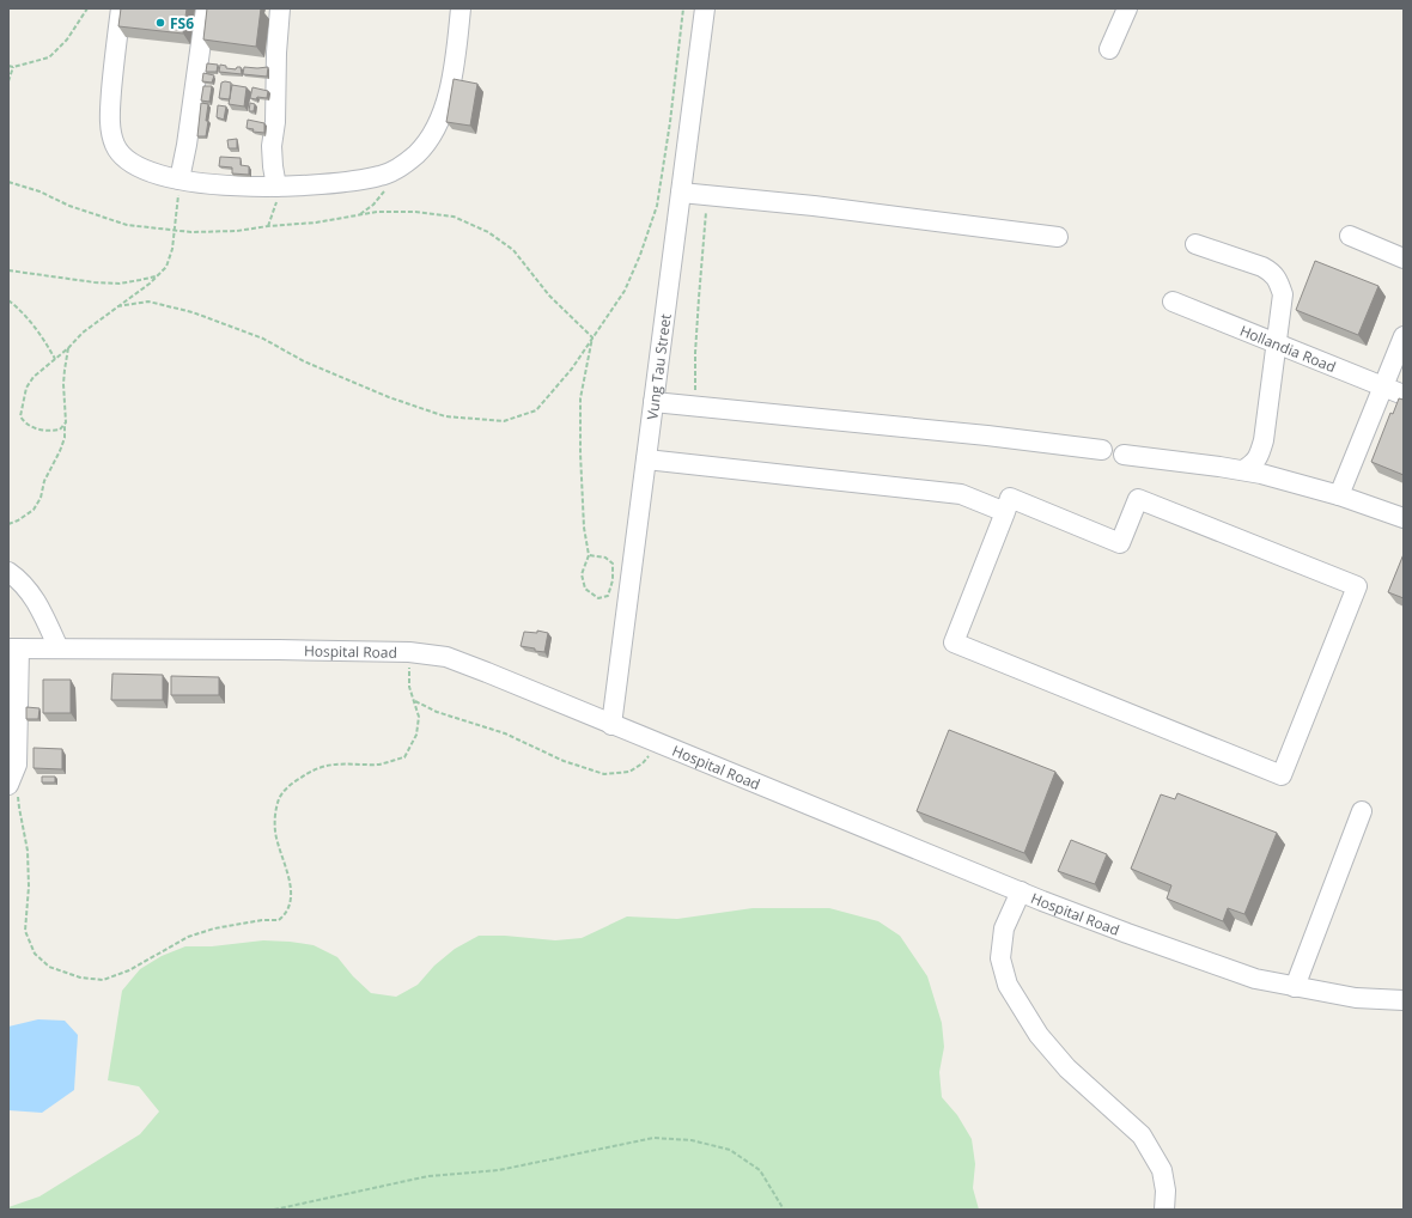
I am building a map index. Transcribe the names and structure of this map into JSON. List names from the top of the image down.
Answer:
{
  "streets": {
    "street": ["Hollandia Road", "Vung Tau Street", "Hospital Road"]
  },
  "crossings": [
    ["Vung Tau Street", "Hospital Road"]
  ],
  "places": ["FS6"]
}
